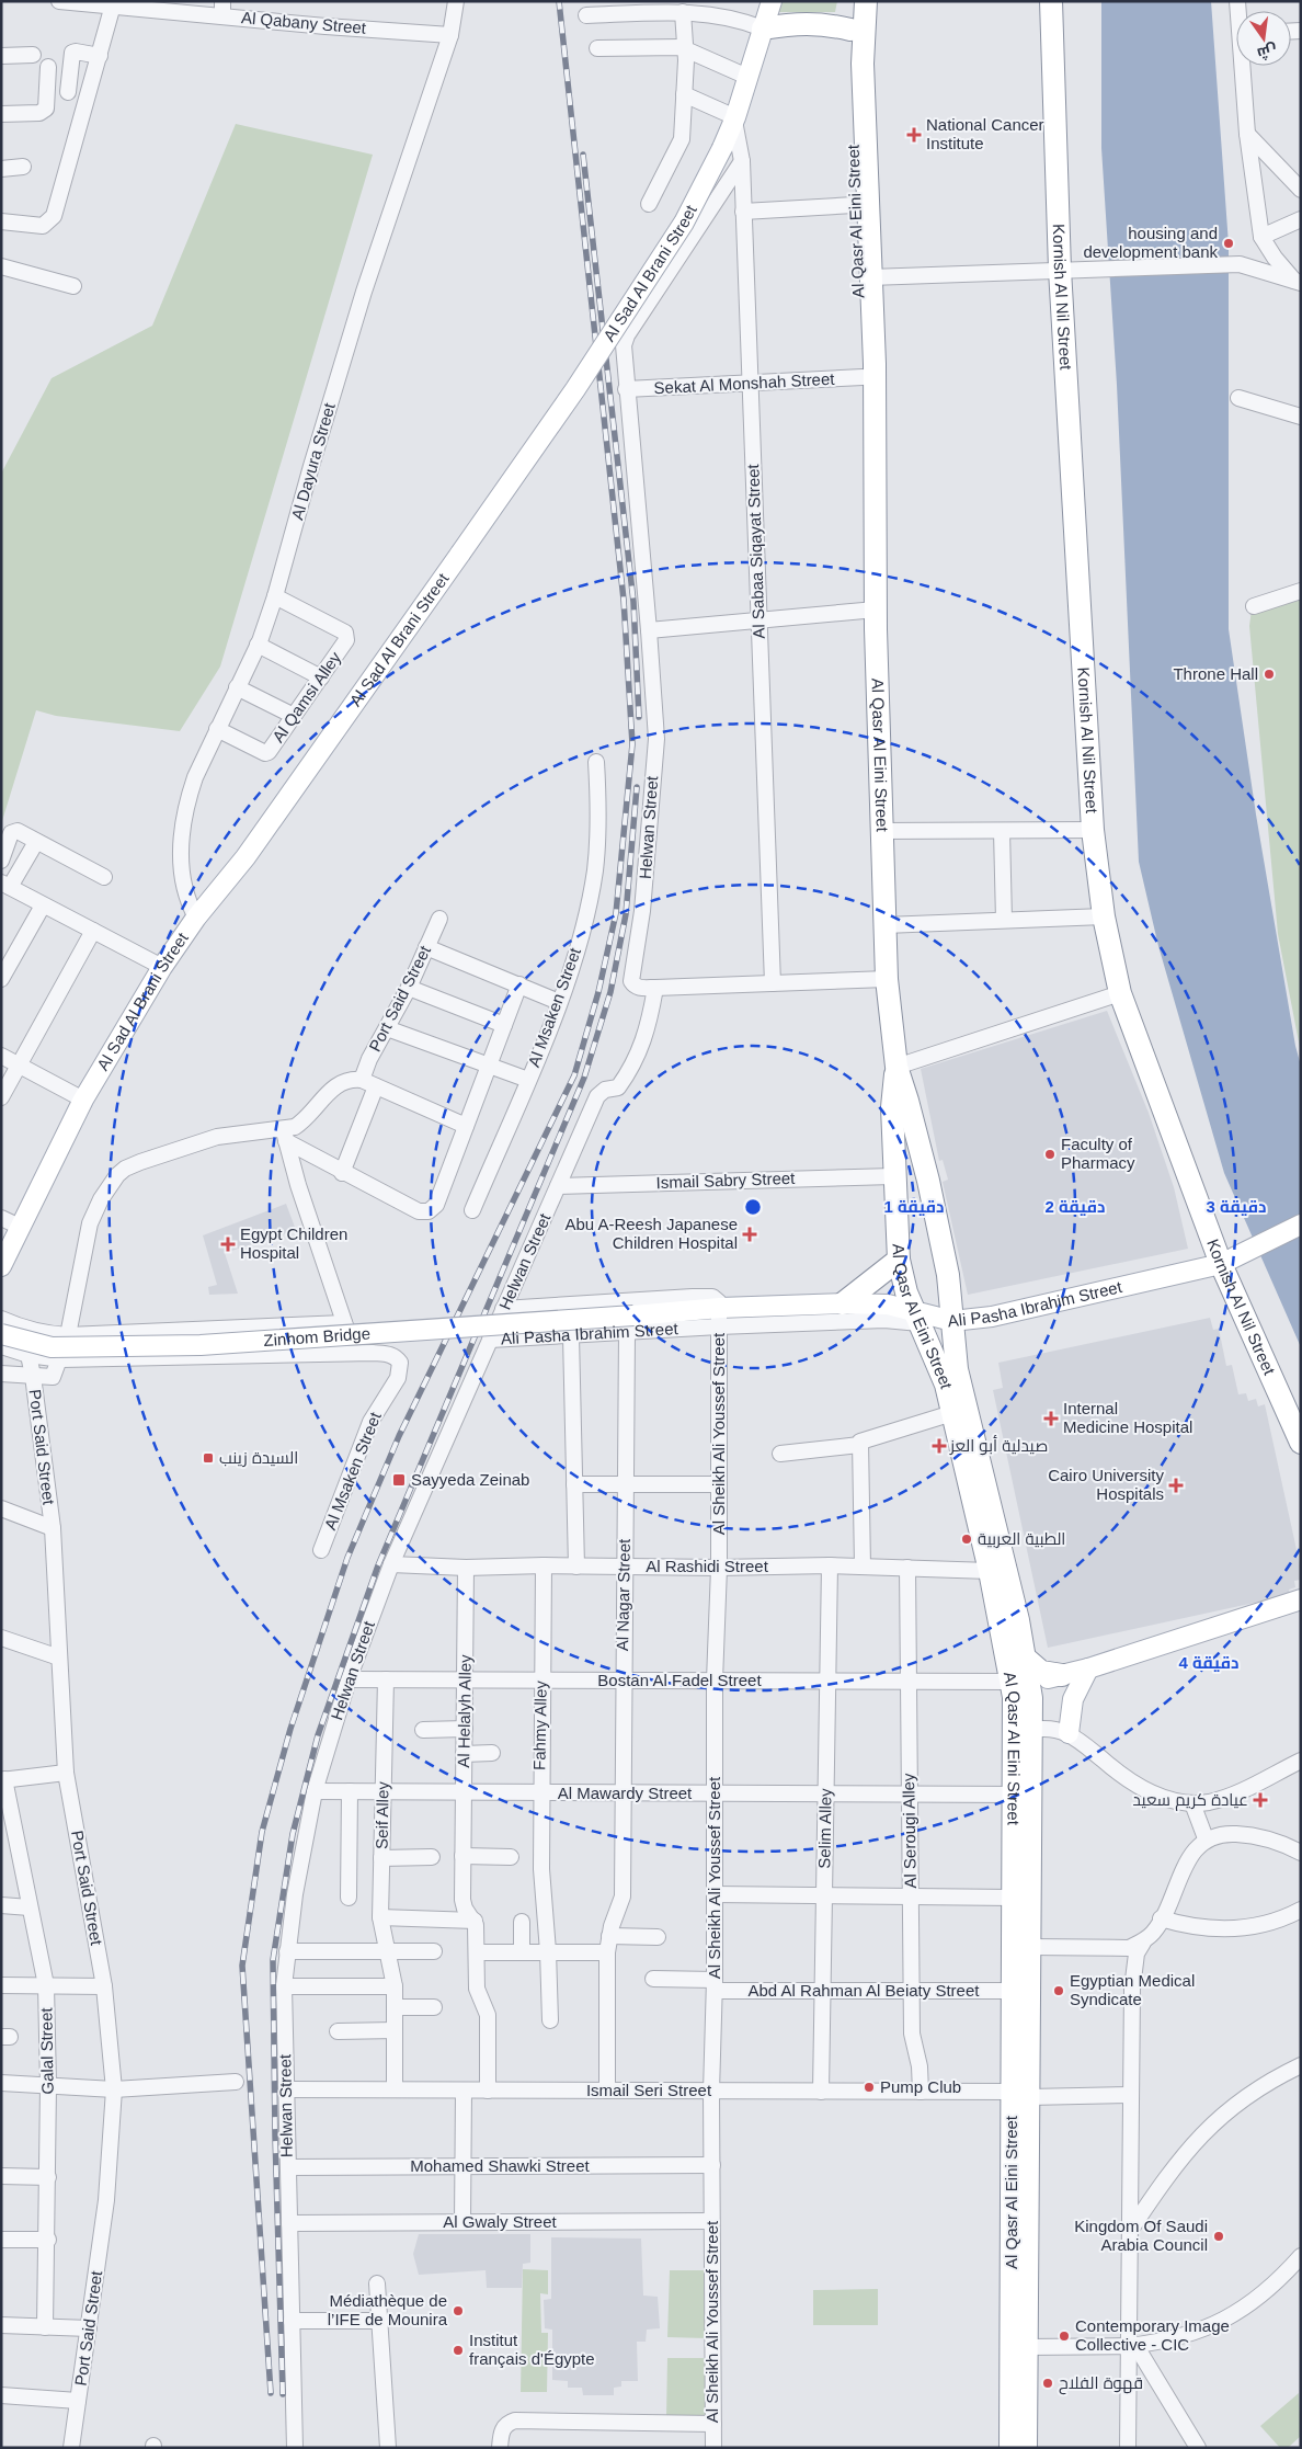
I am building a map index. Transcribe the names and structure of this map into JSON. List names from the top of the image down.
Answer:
{
  "streets": {
    "highway": ["Al Qasr Al Eini Street", "Kornish Al Nil Street"],
    "main road": ["Al Sad Al Brani Street", "Ali Pasha Ibrahim Street", "Zinhom Bridge"],
    "street": [
      "Al Qabany Street",
      "Sekat Al Monshah Street",
      "Al Dayura Street",
      "Al Sabaa Siqayat Street",
      "Al Qamsi Alley",
      "Helwan Street",
      "Port Said Street",
      "Al Msaken Street",
      "Ismail Sabry Street",
      "Al Sheikh Ali Youssef Street",
      "Al Rashidi Street",
      "Al Nagar Street",
      "Bostan Al Fadel Street",
      "Al Helalyh Alley",
      "Fahmy Alley",
      "Al Mawardy Street",
      "Seif Alley",
      "Selim Alley",
      "Al Serougi Alley",
      "Abd Al Rahman Al Beiaty Street",
      "Galal Street",
      "Ismail Seri Street",
      "Mohamed Shawki Street",
      "Al Gwaly Street"
    ]
  },
  "crossings": [
    ["Al Qabany Street", "Al Dayura Street"],
    ["Al Qasr Al Eini Street", "Sekat Al Monshah Street"],
    ["Al Qasr Al Eini Street", "Ismail Sabry Street"],
    ["Al Qasr Al Eini Street", "Ali Pasha Ibrahim Street"],
    ["Al Qasr Al Eini Street", "Al Rashidi Street"],
    ["Al Qasr Al Eini Street", "Bostan Al Fadel Street"],
    ["Al Qasr Al Eini Street", "Al Mawardy Street"],
    ["Al Qasr Al Eini Street", "Abd Al Rahman Al Beiaty Street"],
    ["Al Qasr Al Eini Street", "Ismail Seri Street"],
    ["Al Sad Al Brani Street", "Al Dayura Street"],
    ["Al Sad Al Brani Street", "Al Sabaa Siqayat Street"],
    ["Kornish Al Nil Street", "Ali Pasha Ibrahim Street"],
    ["Sekat Al Monshah Street", "Al Sabaa Siqayat Street"],
    ["Sekat Al Monshah Street", "Helwan Street"],
    ["Al Dayura Street", "Al Qamsi Alley"],
    ["Al Sabaa Siqayat Street", "Helwan Street"],
    ["Helwan Street", "Ismail Sabry Street"],
    ["Helwan Street", "Ali Pasha Ibrahim Street"],
    ["Helwan Street", "Al Rashidi Street"],
    ["Helwan Street", "Bostan Al Fadel Street"],
    ["Helwan Street", "Al Mawardy Street"],
    ["Helwan Street", "Ismail Seri Street"],
    ["Helwan Street", "Mohamed Shawki Street"],
    ["Helwan Street", "Al Gwaly Street"],
    ["Ali Pasha Ibrahim Street", "Zinhom Bridge"],
    ["Ali Pasha Ibrahim Street", "Al Sheikh Ali Youssef Street"],
    ["Ali Pasha Ibrahim Street", "Al Nagar Street"],
    ["Al Sheikh Ali Youssef Street", "Al Rashidi Street"],
    ["Al Sheikh Ali Youssef Street", "Bostan Al Fadel Street"],
    ["Al Sheikh Ali Youssef Street", "Al Mawardy Street"],
    ["Al Sheikh Ali Youssef Street", "Abd Al Rahman Al Beiaty Street"],
    ["Al Sheikh Ali Youssef Street", "Ismail Seri Street"],
    ["Al Sheikh Ali Youssef Street", "Mohamed Shawki Street"],
    ["Al Sheikh Ali Youssef Street", "Al Gwaly Street"],
    ["Al Rashidi Street", "Al Nagar Street"],
    ["Al Rashidi Street", "Al Helalyh Alley"],
    ["Al Rashidi Street", "Fahmy Alley"],
    ["Al Rashidi Street", "Selim Alley"],
    ["Al Rashidi Street", "Al Serougi Alley"],
    ["Al Nagar Street", "Bostan Al Fadel Street"],
    ["Al Nagar Street", "Al Mawardy Street"],
    ["Al Nagar Street", "Ismail Seri Street"],
    ["Bostan Al Fadel Street", "Al Helalyh Alley"],
    ["Bostan Al Fadel Street", "Fahmy Alley"],
    ["Bostan Al Fadel Street", "Seif Alley"],
    ["Bostan Al Fadel Street", "Selim Alley"],
    ["Bostan Al Fadel Street", "Al Serougi Alley"],
    ["Al Helalyh Alley", "Al Mawardy Street"],
    ["Al Helalyh Alley", "Ismail Seri Street"],
    ["Fahmy Alley", "Al Mawardy Street"],
    ["Al Mawardy Street", "Seif Alley"],
    ["Al Mawardy Street", "Selim Alley"],
    ["Al Mawardy Street", "Al Serougi Alley"],
    ["Seif Alley", "Ismail Seri Street"],
    ["Selim Alley", "Abd Al Rahman Al Beiaty Street"],
    ["Selim Alley", "Ismail Seri Street"],
    ["Al Serougi Alley", "Abd Al Rahman Al Beiaty Street"],
    ["Al Serougi Alley", "Ismail Seri Street"]
  ],
  "places": {
    "health": [
      "National Cancer Institute",
      "Abu A-Reesh Japanese Children Hospital",
      "Egypt Children Hospital",
      "Internal Medicine Hospital",
      "صيدلية أبو العز",
      "Cairo University Hospitals",
      "عيادة كريم سعيد"
    ],
    "other": [
      "housing and development bank",
      "Throne Hall",
      "Faculty of Pharmacy",
      "الطبية العربية",
      "Egyptian Medical Syndicate",
      "Pump Club",
      "Kingdom Of Saudi Arabia Council",
      "Médiathèque de l’IFE de Mounira",
      "Contemporary Image Collective - CIC",
      "Institut français d'Égypte",
      "قهوة الفلاح"
    ],
    "transit": ["السيدة زينب", "Sayyeda Zeinab"]
  },
  "north": "bottom",
  "rings": [
    "1 دقيقة",
    "2 دقيقة",
    "3 دقيقة",
    "4 دقيقة"
  ]
}
